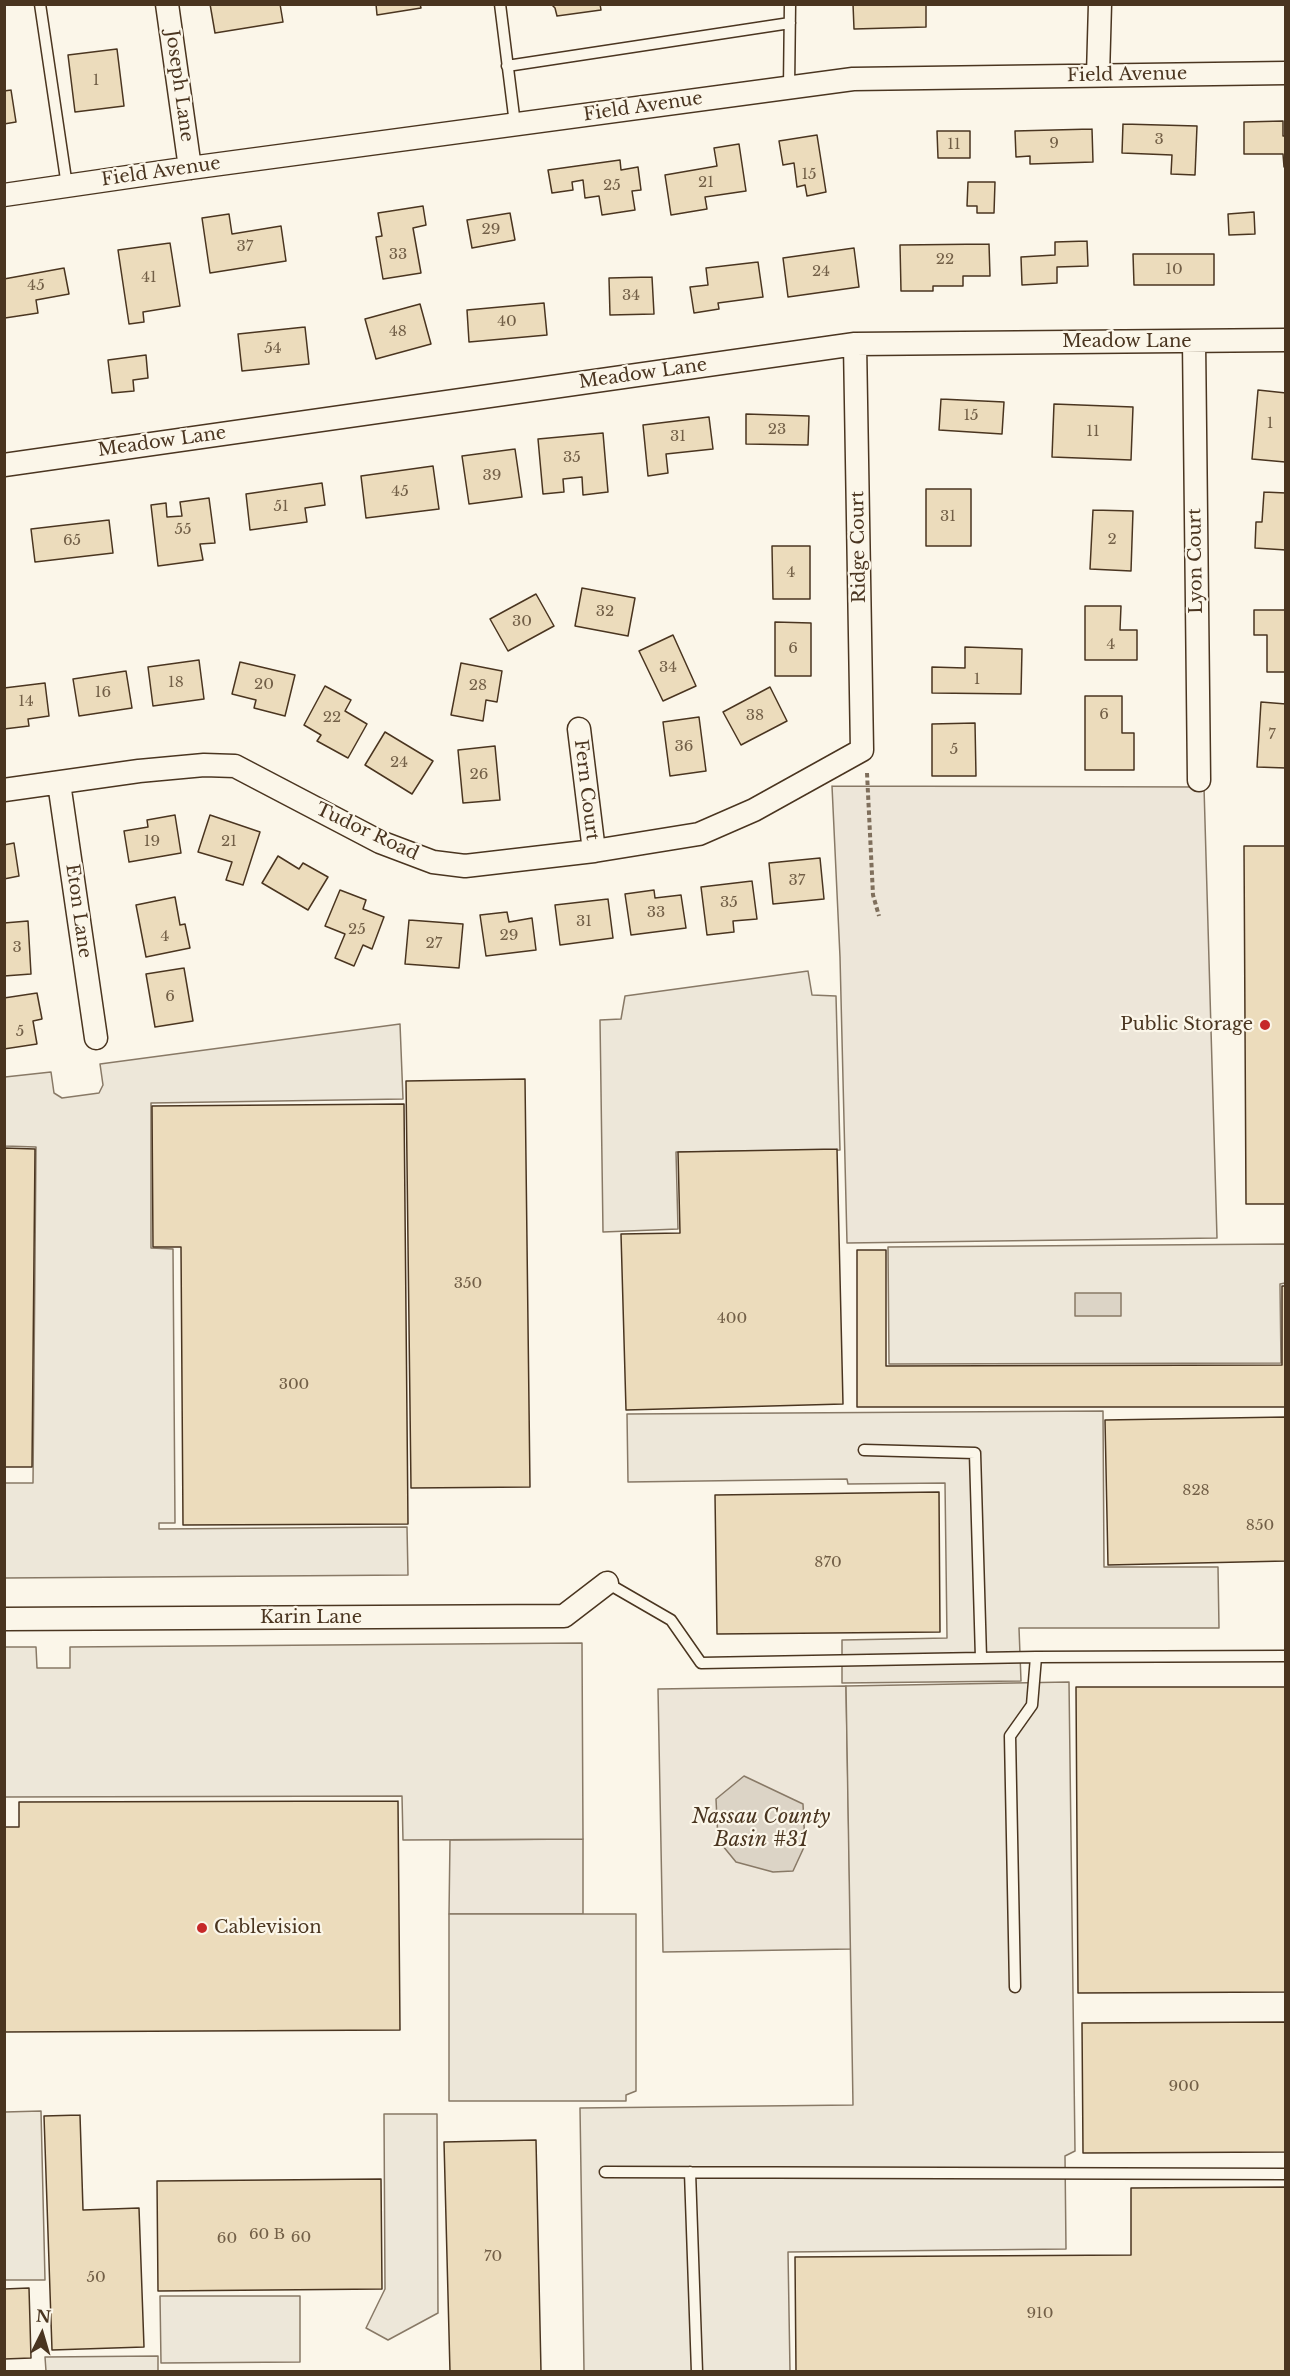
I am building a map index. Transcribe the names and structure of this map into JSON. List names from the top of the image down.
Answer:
{
  "streets": {
    "street": [
      "Field Avenue",
      "Joseph Lane",
      "Meadow Lane",
      "Ridge Court",
      "Lyon Court",
      "Fern Court",
      "Tudor Road",
      "Eton Lane",
      "Karin Lane"
    ]
  },
  "crossings": [
    ["Field Avenue", "Joseph Lane"],
    ["Meadow Lane", "Ridge Court"],
    ["Meadow Lane", "Lyon Court"],
    ["Ridge Court", "Tudor Road"],
    ["Fern Court", "Tudor Road"],
    ["Tudor Road", "Eton Lane"]
  ],
  "water": ["Nassau County Basin #31"],
  "places": ["Public Storage", "Cablevision"],
  "house_numbers": [
    "1",
    "3",
    "9",
    "11",
    "15",
    "21",
    "25",
    "29",
    "37",
    "33",
    "22",
    "10",
    "24",
    "41",
    "45",
    "34",
    "40",
    "48",
    "54",
    "15",
    "1",
    "23",
    "11",
    "31",
    "35",
    "39",
    "45",
    "51",
    "31",
    "55",
    "2",
    "65",
    "4",
    "32",
    "30",
    "4",
    "6",
    "34",
    "1",
    "18",
    "20",
    "28",
    "16",
    "14",
    "6",
    "38",
    "22",
    "7",
    "36",
    "5",
    "24",
    "26",
    "19",
    "21",
    "37",
    "35",
    "33",
    "31",
    "25",
    "29",
    "4",
    "27",
    "3",
    "6",
    "5",
    "350",
    "400",
    "300",
    "828",
    "850",
    "870",
    "900",
    "60 B",
    "60",
    "60",
    "70",
    "50",
    "910"
  ],
  "north": "top"
}
